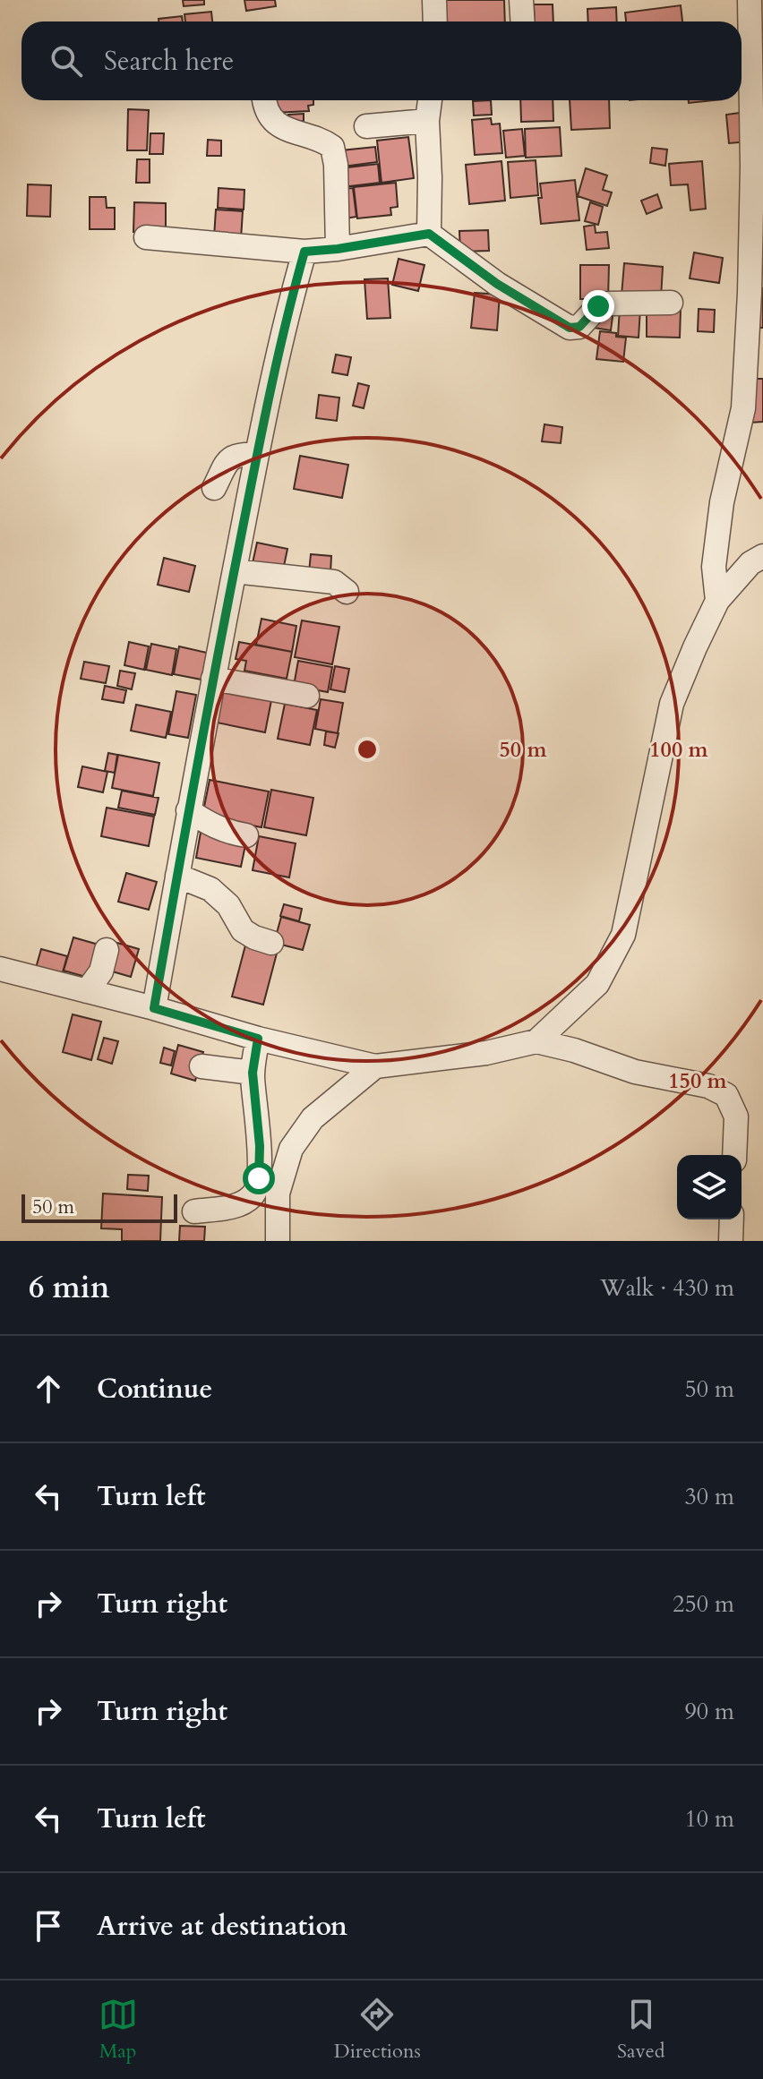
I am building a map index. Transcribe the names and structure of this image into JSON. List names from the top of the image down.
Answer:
{
  "scale_bar": "50 m",
  "page": {
    "search": "Search here",
    "scale": "50 m",
    "heading": ["6 min", "Walk · 430 m"],
    "list": [
      ["Continue", "50 m"],
      ["Turn left", "30 m"],
      ["Turn right", "250 m"],
      ["Turn right", "90 m"],
      ["Turn left", "10 m"],
      "Arrive at destination"
    ],
    "nav": ["Map", "Directions", "Saved"]
  },
  "rings": ["50 m", "100 m", "150 m"]
}
